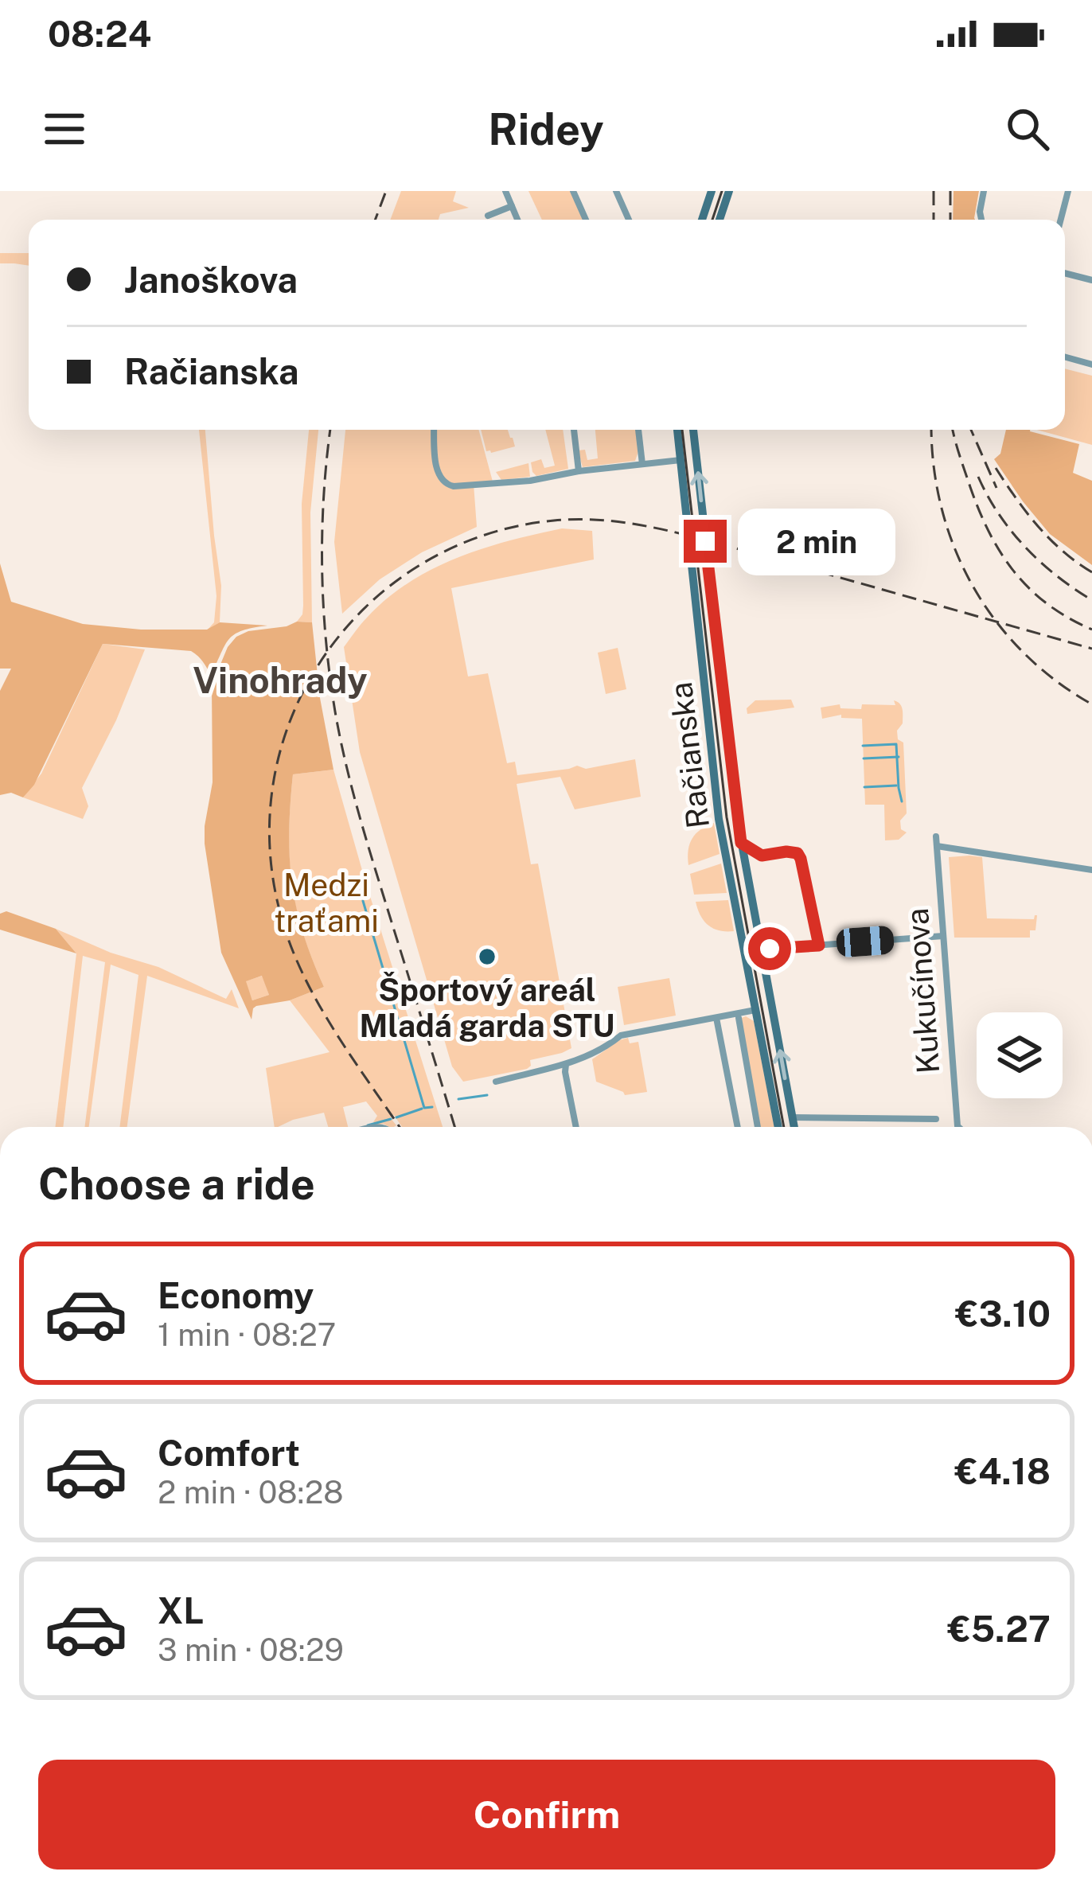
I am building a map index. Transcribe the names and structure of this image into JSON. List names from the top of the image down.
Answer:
{
  "streets": {
    "main road": ["Račianska"],
    "street": ["Kukučínova"]
  },
  "districts": ["Vinohrady"],
  "parks": ["Medzi traťami"],
  "places": ["Športový areál Mladá garda STU"],
  "page": {
    "status": "08:24",
    "header": "Ridey",
    "banner": ["Janoškova", "Račianska"],
    "bubble": "2 min",
    "heading": "Choose a ride",
    "list": [
      {
        "name": "Economy",
        "note": "1 min · 08:27",
        "value": "€3.10"
      },
      {
        "name": "Comfort",
        "note": "2 min · 08:28",
        "value": "€4.18"
      },
      {
        "name": "XL",
        "note": "3 min · 08:29",
        "value": "€5.27"
      }
    ],
    "buttons": "Confirm"
  }
}
